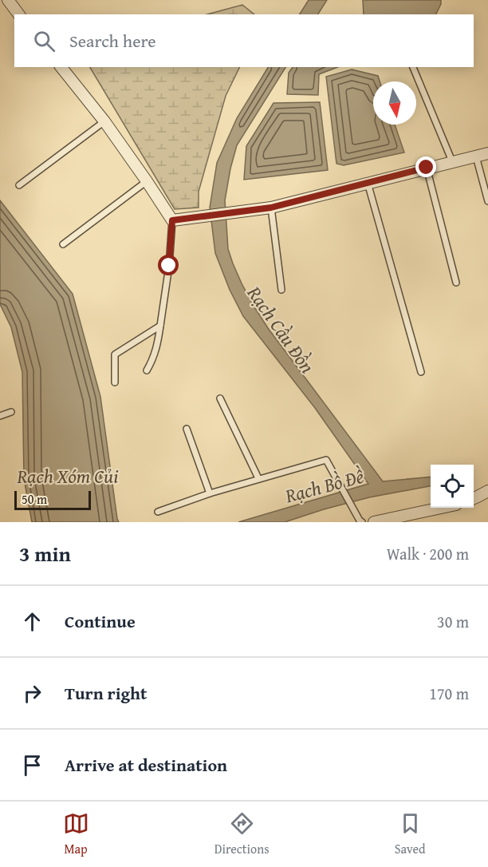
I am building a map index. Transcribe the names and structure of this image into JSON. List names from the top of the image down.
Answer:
{
  "water": ["Rạch Cầu Đồn", "Rạch Xóm Củi", "Rạch Bồ Đề"],
  "scale_bar": "50 m",
  "north": "bottom",
  "page": {
    "search": "Search here",
    "scale": "50 m",
    "heading": ["3 min", "Walk · 200 m"],
    "list": [
      ["Continue", "30 m"],
      ["Turn right", "170 m"],
      "Arrive at destination"
    ],
    "nav": ["Map", "Directions", "Saved"]
  }
}
